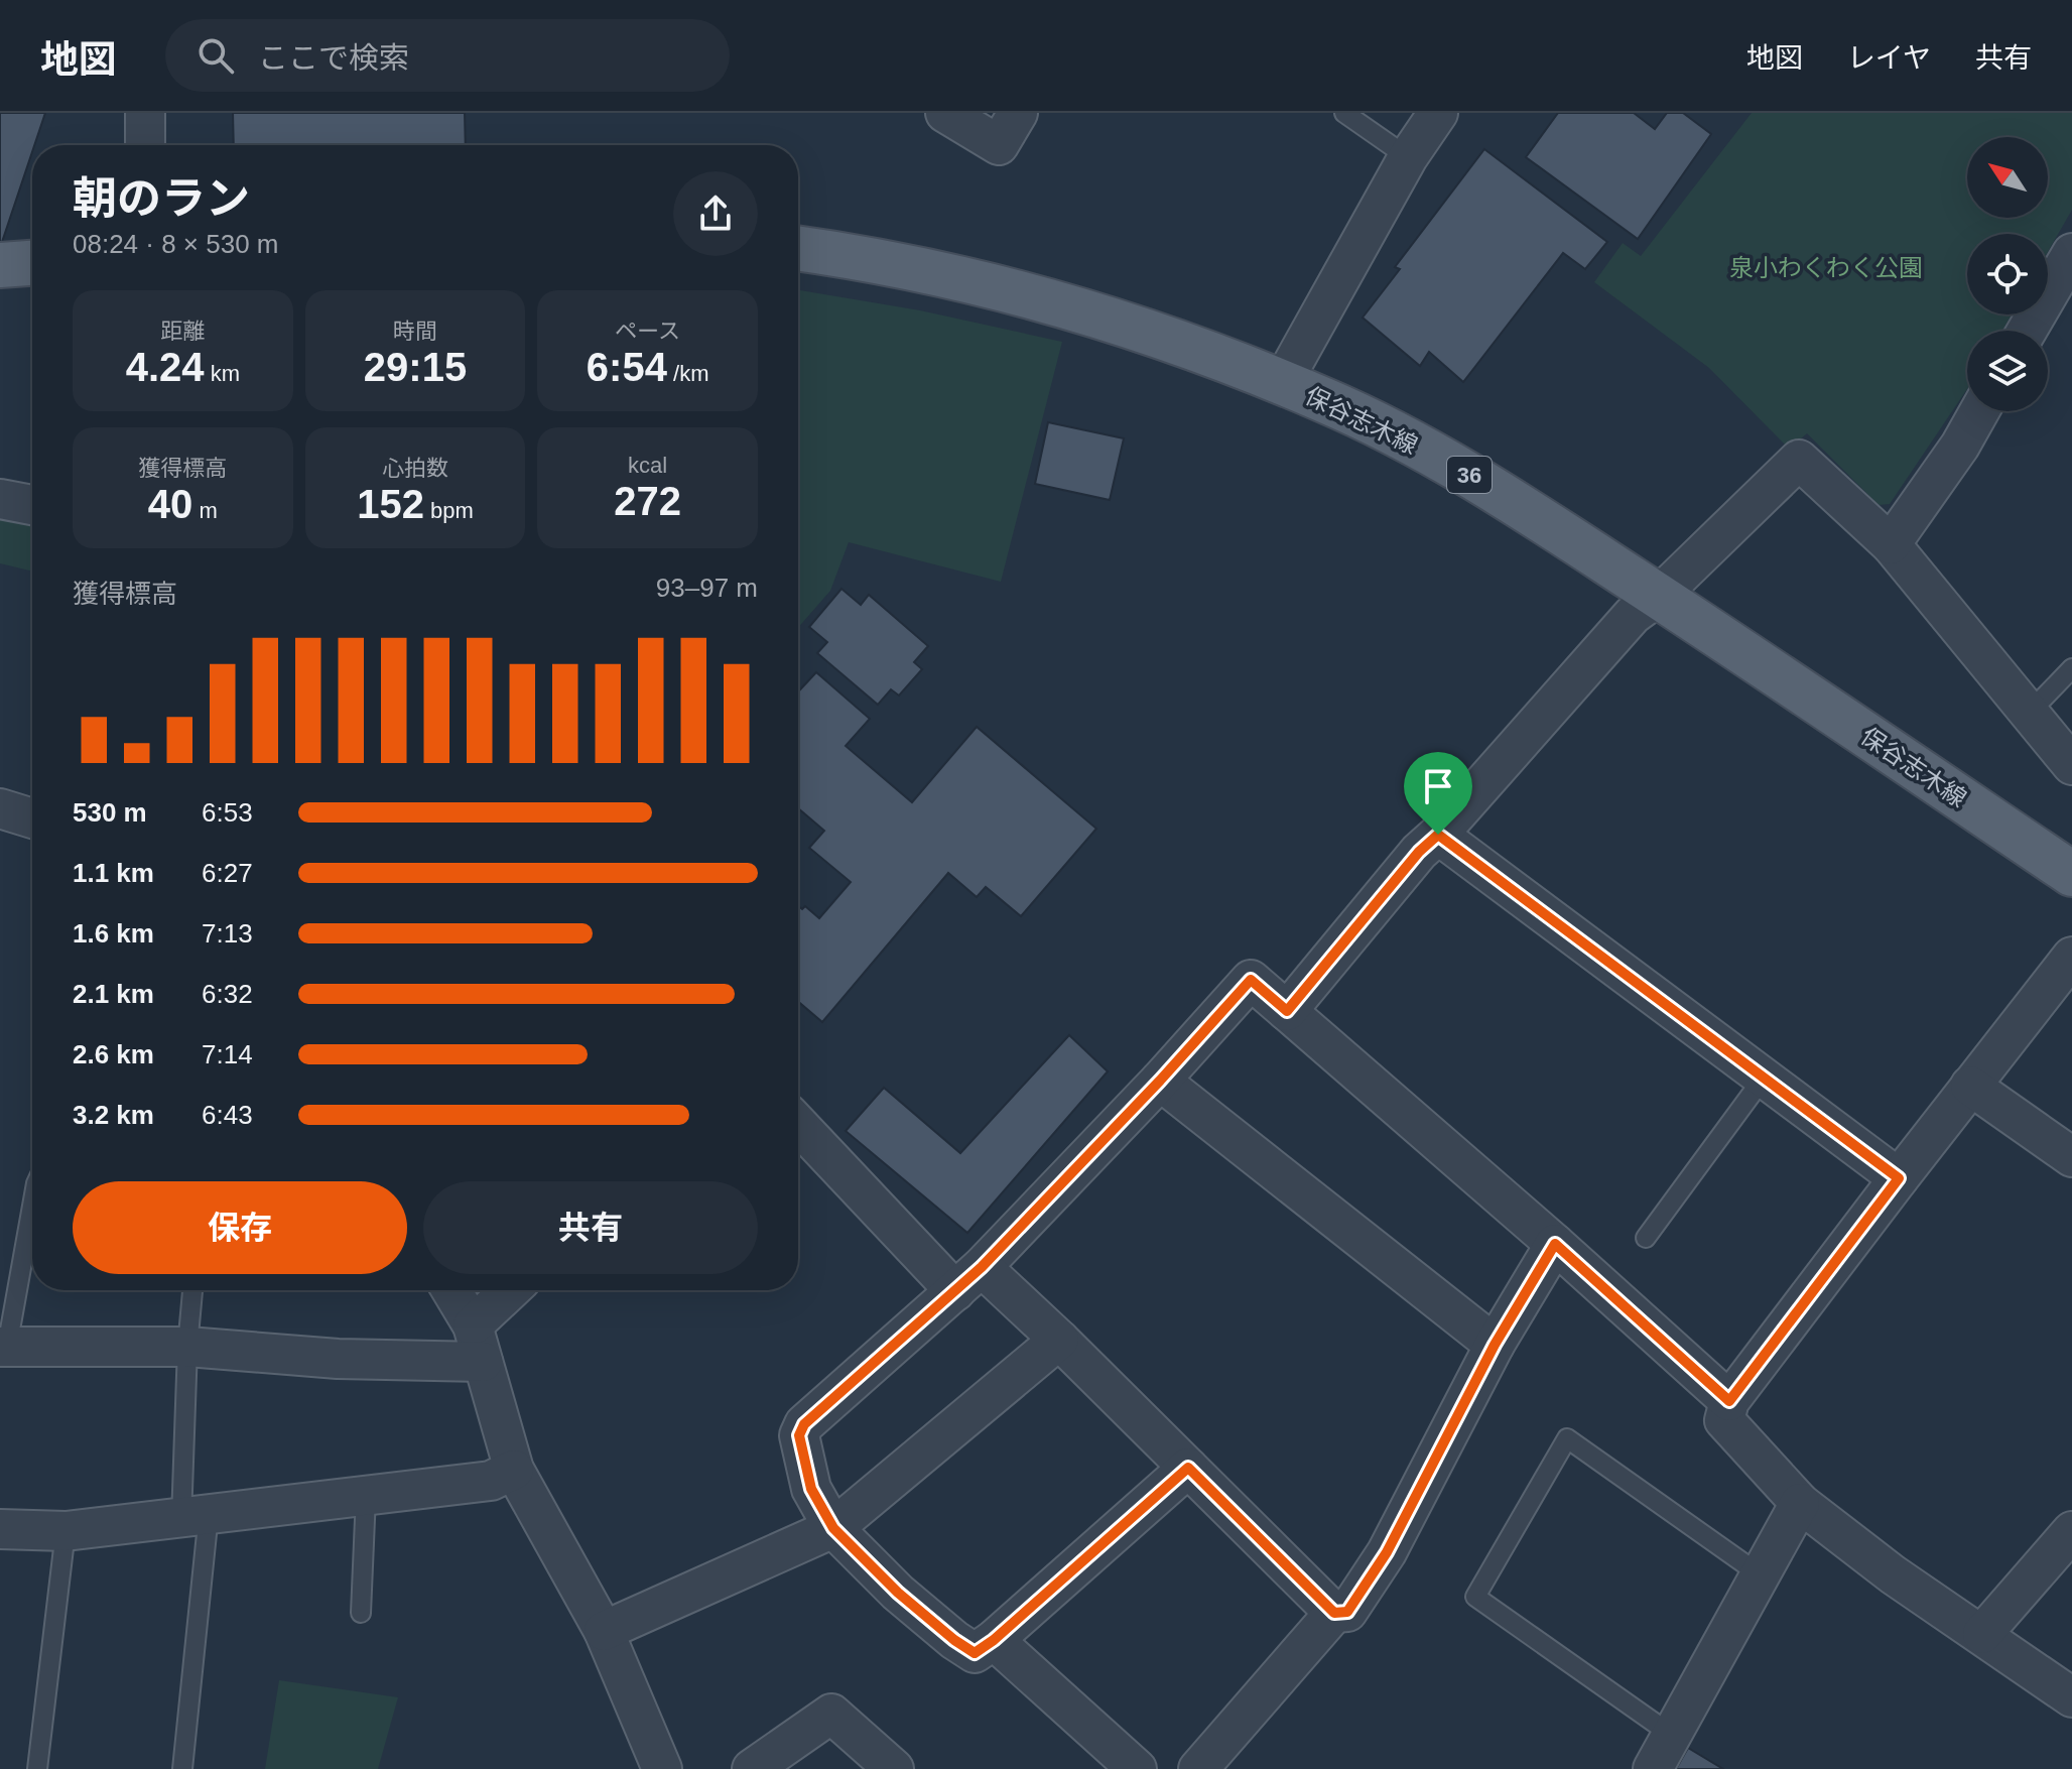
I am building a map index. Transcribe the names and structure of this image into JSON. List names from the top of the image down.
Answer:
{
  "streets": {
    "main road": ["保谷志木線", "36"]
  },
  "parks": ["泉小わくわく公園"],
  "north": "top left",
  "page": {
    "header": "地図",
    "search": "ここで検索",
    "nav": ["地図", "レイヤ", "共有"],
    "heading": ["朝のラン", "08:24 · 8 × 530 m"],
    "stats": [
      ["距離", "4.24 km"],
      ["時間", "29:15"],
      ["ペース", "6:54 /km"],
      ["獲得標高", "40 m"],
      ["心拍数", "152 bpm"],
      ["kcal", "272"]
    ],
    "chart": ["獲得標高", "93–97 m"],
    "list": [
      {
        "name": "530 m",
        "note": "6:53"
      },
      {
        "name": "1.1 km",
        "note": "6:27"
      },
      {
        "name": "1.6 km",
        "note": "7:13"
      },
      {
        "name": "2.1 km",
        "note": "6:32"
      },
      {
        "name": "2.6 km",
        "note": "7:14"
      },
      {
        "name": "3.2 km",
        "note": "6:43"
      }
    ],
    "buttons": ["保存", "共有"]
  }
}
